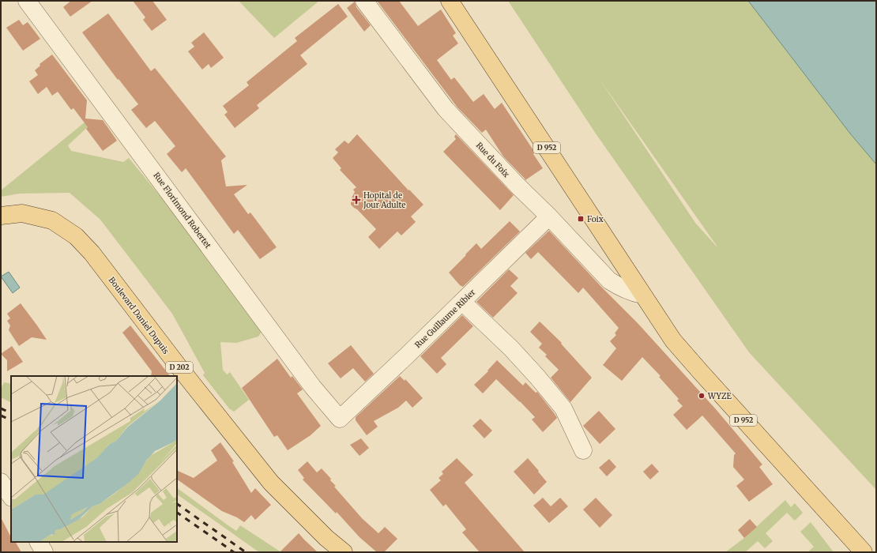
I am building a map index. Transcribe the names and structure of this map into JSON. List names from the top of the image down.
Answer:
{
  "streets": {
    "main road": ["D 952", "Boulevard Daniel Dupuis", "D 202"],
    "street": ["Rue du Foix", "Rue Florimond Robertet", "Rue Guillaume Ribier"]
  },
  "crossings": [
    ["D 952", "Rue du Foix"],
    ["Rue du Foix", "Rue Guillaume Ribier"],
    ["Rue Florimond Robertet", "Rue Guillaume Ribier"]
  ],
  "places": {
    "health": ["Hopital de Jour Adulte"],
    "transit": ["Foix"],
    "other": ["WYZE"]
  }
}
